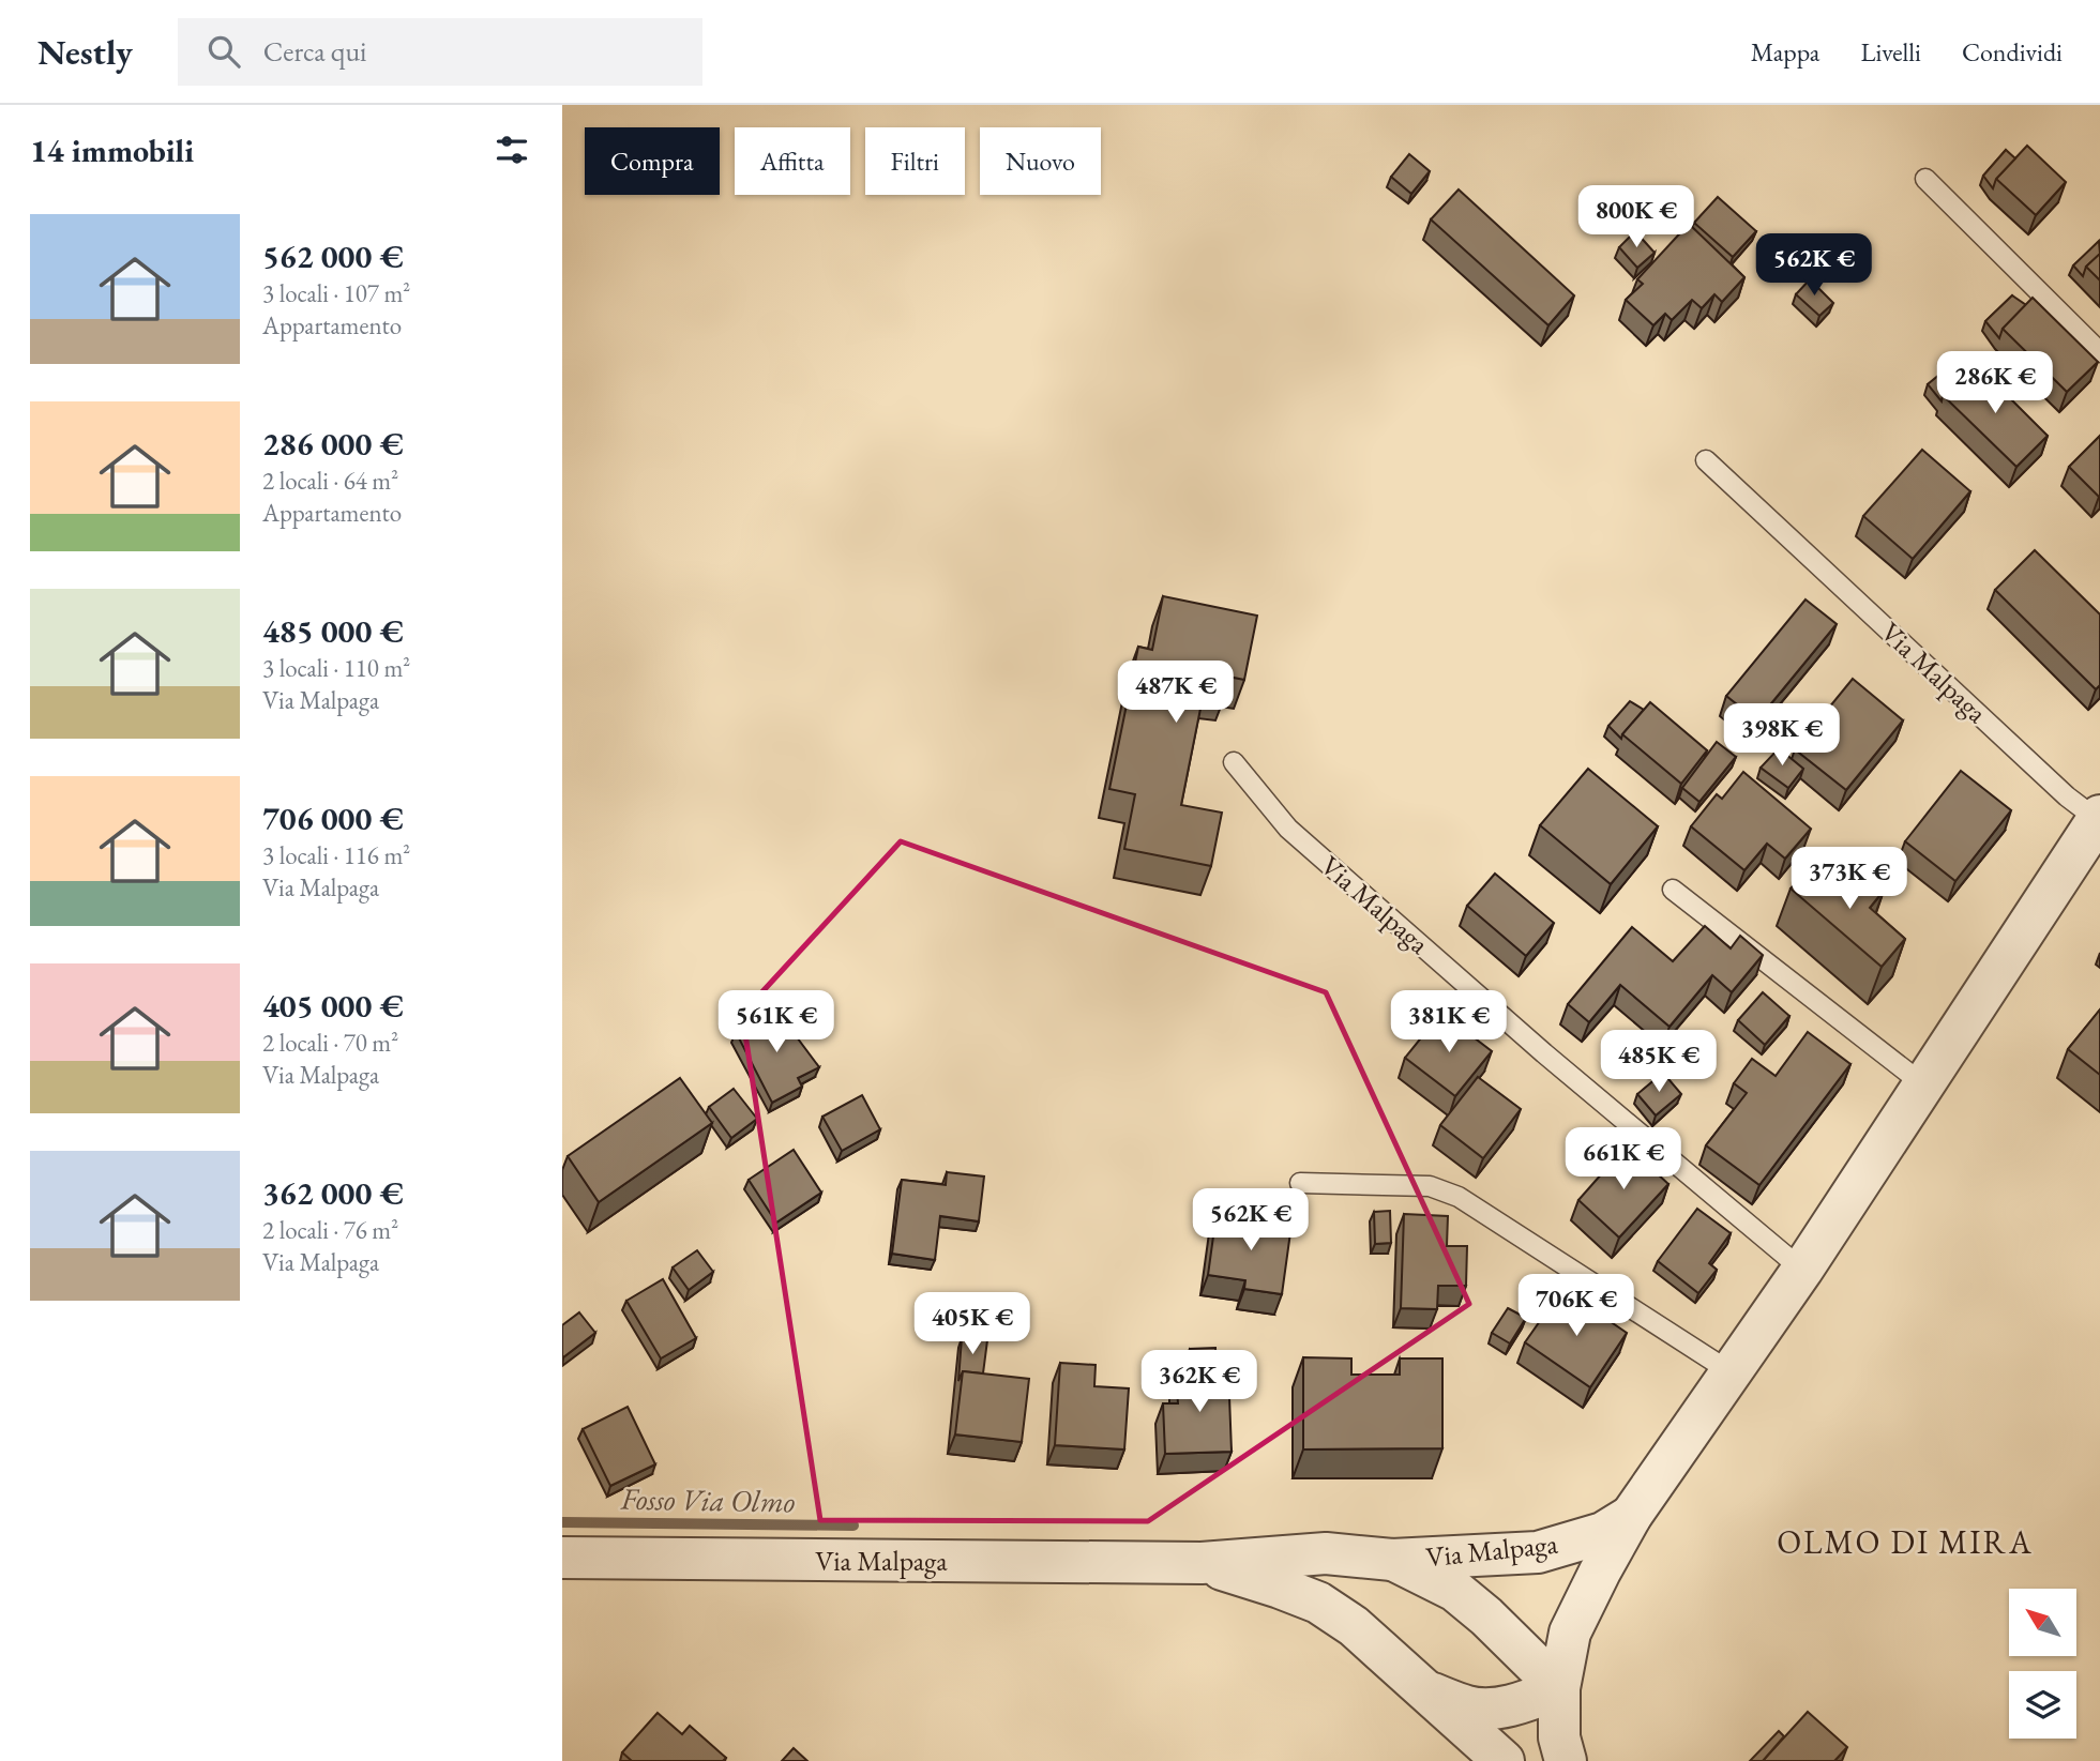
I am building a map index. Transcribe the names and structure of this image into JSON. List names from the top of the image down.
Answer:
{
  "streets": {
    "street": ["Via Malpaga"]
  },
  "districts": ["OLMO DI MIRA"],
  "water": ["Fosso Via Olmo"],
  "north": "top left",
  "page": {
    "header": "Nestly",
    "search": "Cerca qui",
    "nav": ["Mappa", "Livelli", "Condividi"],
    "heading": "14 immobili",
    "chip": [
      "Compra",
      "Affitta",
      "Filtri",
      "Nuovo"
    ],
    "price": [
      "800K €",
      "562K €",
      "286K €",
      "487K €",
      "398K €",
      "373K €",
      "561K €",
      "381K €",
      "485K €",
      "661K €",
      "562K €",
      "706K €",
      "405K €",
      "362K €"
    ],
    "list": [
      {
        "name": "562 000 €",
        "note": "3 locali · 107 m² · Appartamento"
      },
      {
        "name": "286 000 €",
        "note": "2 locali · 64 m² · Appartamento"
      },
      {
        "name": "485 000 €",
        "note": "3 locali · 110 m² · Via Malpaga"
      },
      {
        "name": "706 000 €",
        "note": "3 locali · 116 m² · Via Malpaga"
      },
      {
        "name": "405 000 €",
        "note": "2 locali · 70 m² · Via Malpaga"
      },
      {
        "name": "362 000 €",
        "note": "2 locali · 76 m² · Via Malpaga"
      }
    ]
  }
}
